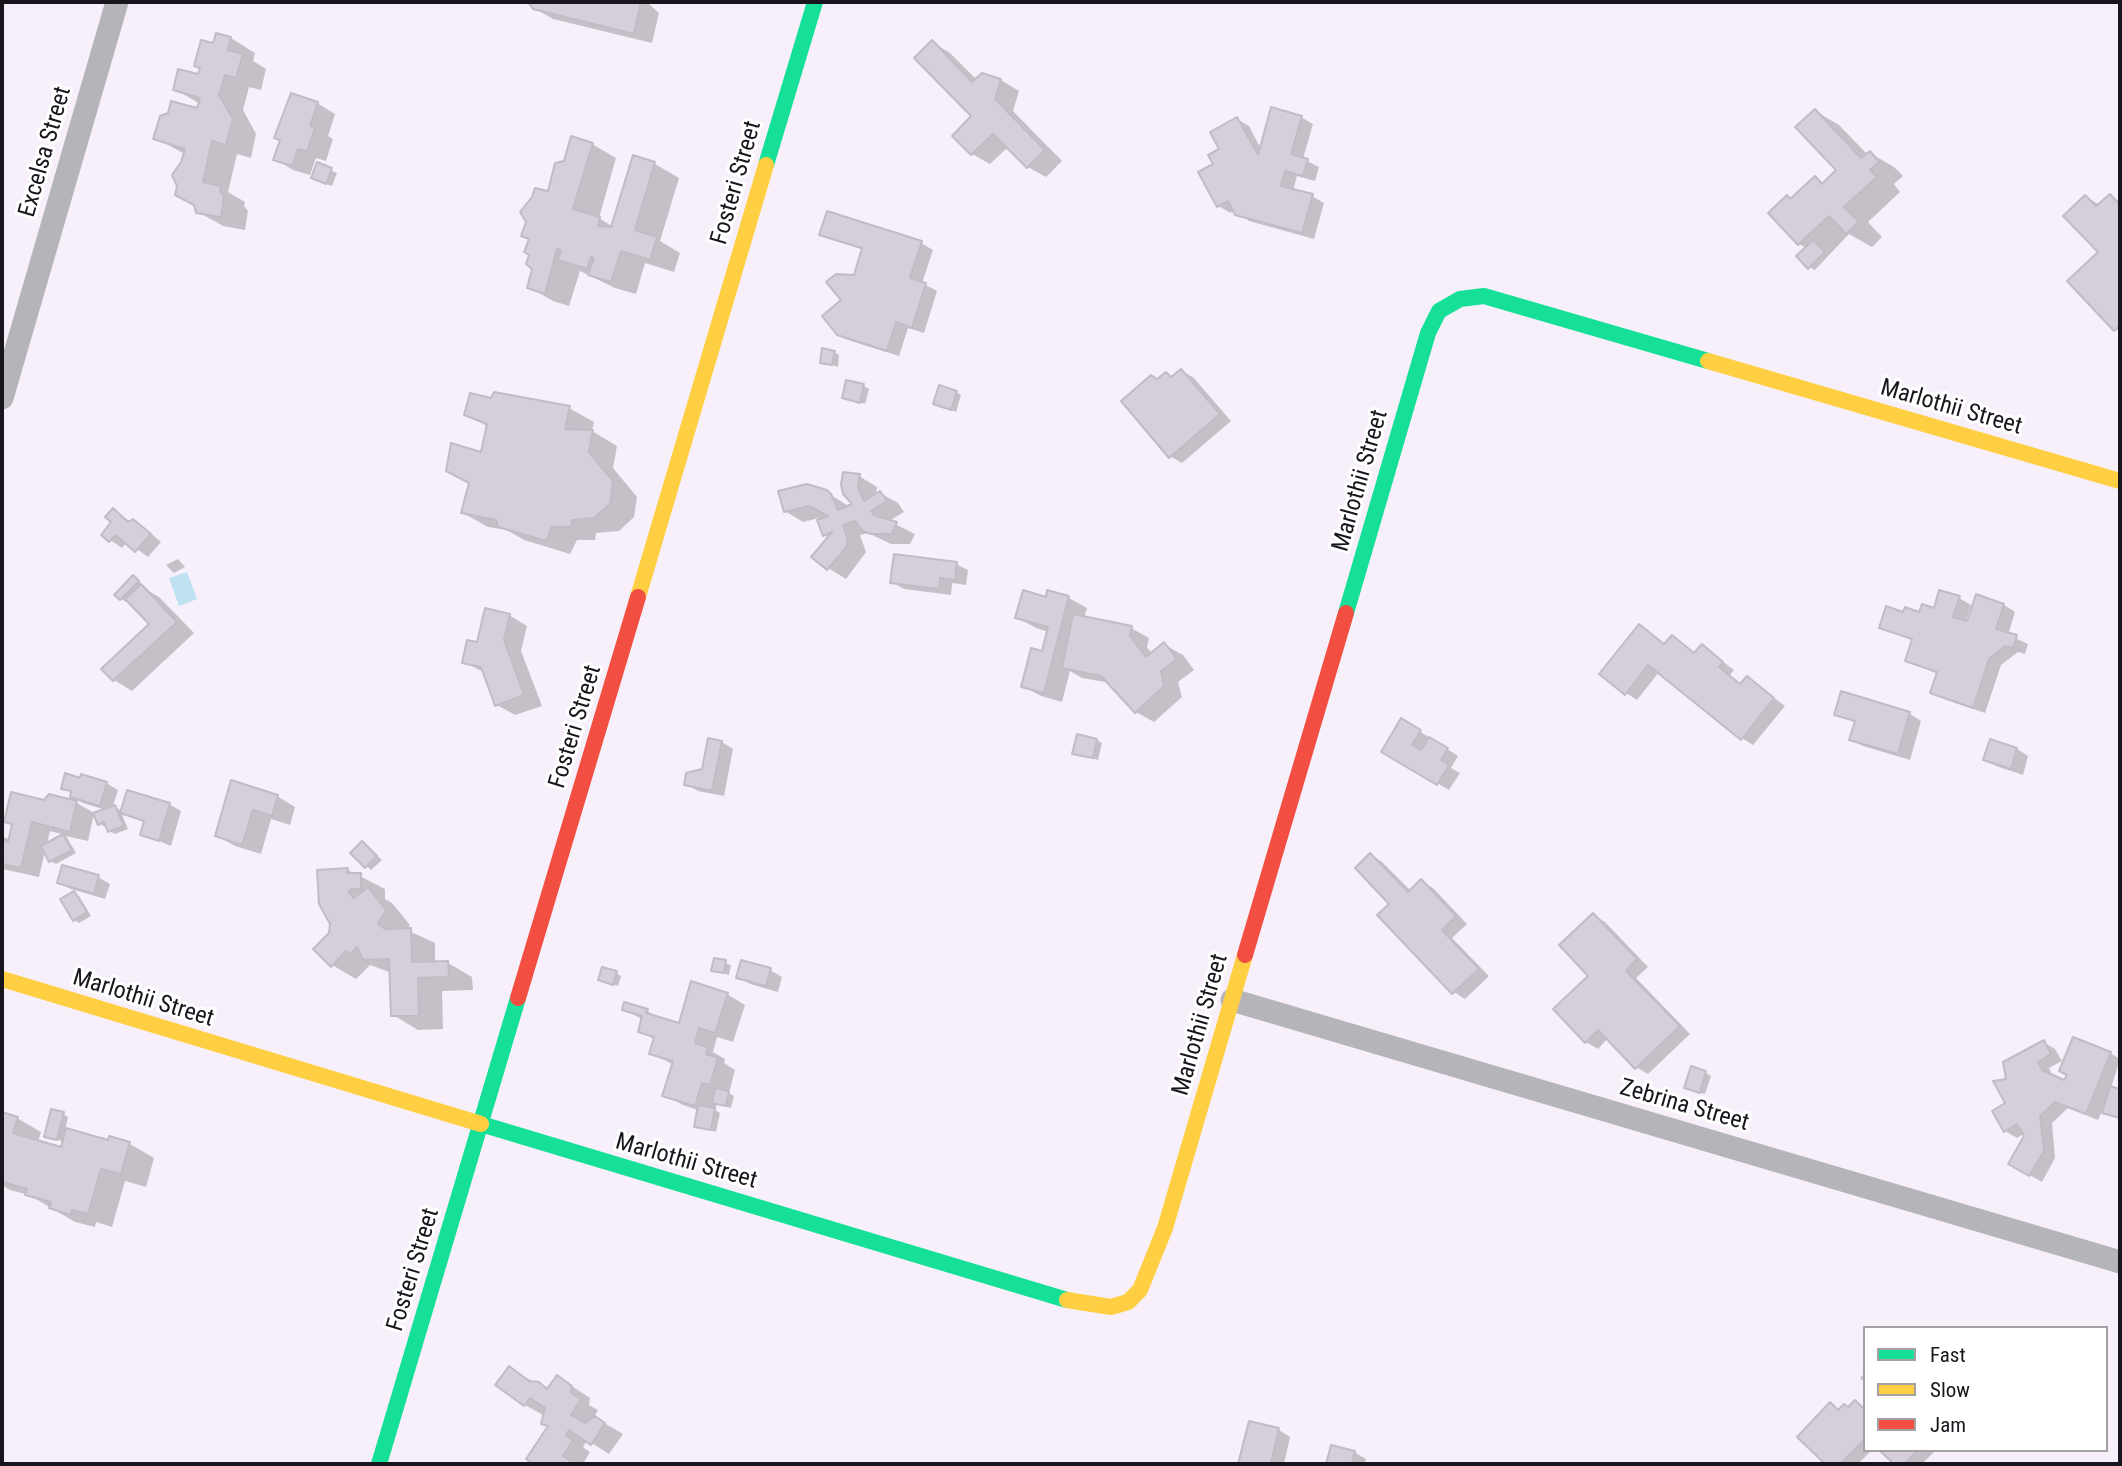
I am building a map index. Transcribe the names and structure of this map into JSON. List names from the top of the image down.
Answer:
{
  "streets": {
    "street": [
      "Excelsa Street",
      "Fosteri Street",
      "Marlothii Street",
      "Zebrina Street"
    ]
  },
  "crossings": [
    ["Fosteri Street", "Marlothii Street"],
    ["Marlothii Street", "Zebrina Street"]
  ],
  "legend": ["Fast", "Slow", "Jam"]
}
